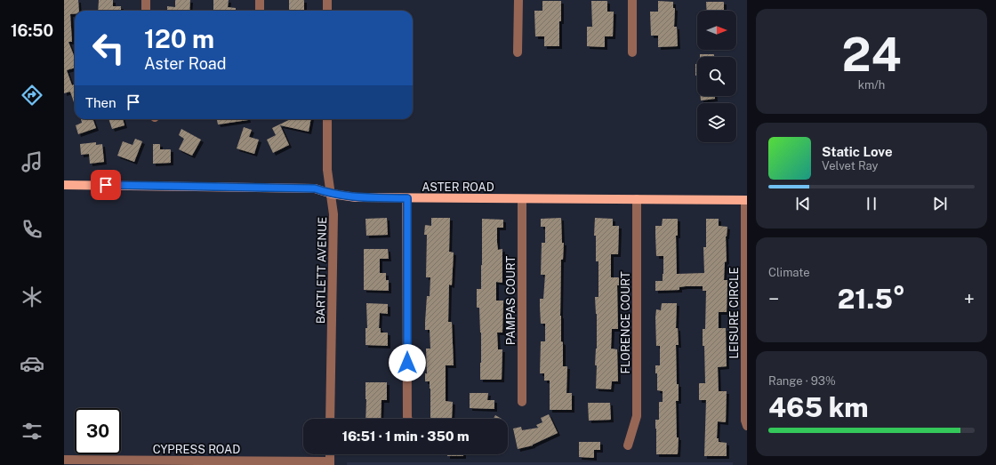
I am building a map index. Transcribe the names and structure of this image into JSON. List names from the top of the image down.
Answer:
{
  "streets": {
    "main road": ["ASTER ROAD"],
    "street": [
      "BARTLETT AVENUE",
      "PAMPAS COURT",
      "LEISURE CIRCLE",
      "FLORENCE COURT",
      "CYPRESS ROAD"
    ]
  },
  "crossings": [
    ["ASTER ROAD", "BARTLETT AVENUE"],
    ["ASTER ROAD", "PAMPAS COURT"],
    ["ASTER ROAD", "LEISURE CIRCLE"],
    ["ASTER ROAD", "FLORENCE COURT"]
  ],
  "north": "right",
  "page": {
    "tabs": "16:50",
    "tile": [
      ["24", "km/h"],
      "Climate",
      ["Range · 93%", "465 km"]
    ],
    "turn": ["120 m", "Aster Road"],
    "then": "Then",
    "song": ["Static Love", "Velvet Ray"],
    "heat": ["−", "21.5°", "+"],
    "limit": "30",
    "trip": "16:51 · 1 min · 350 m"
  }
}
